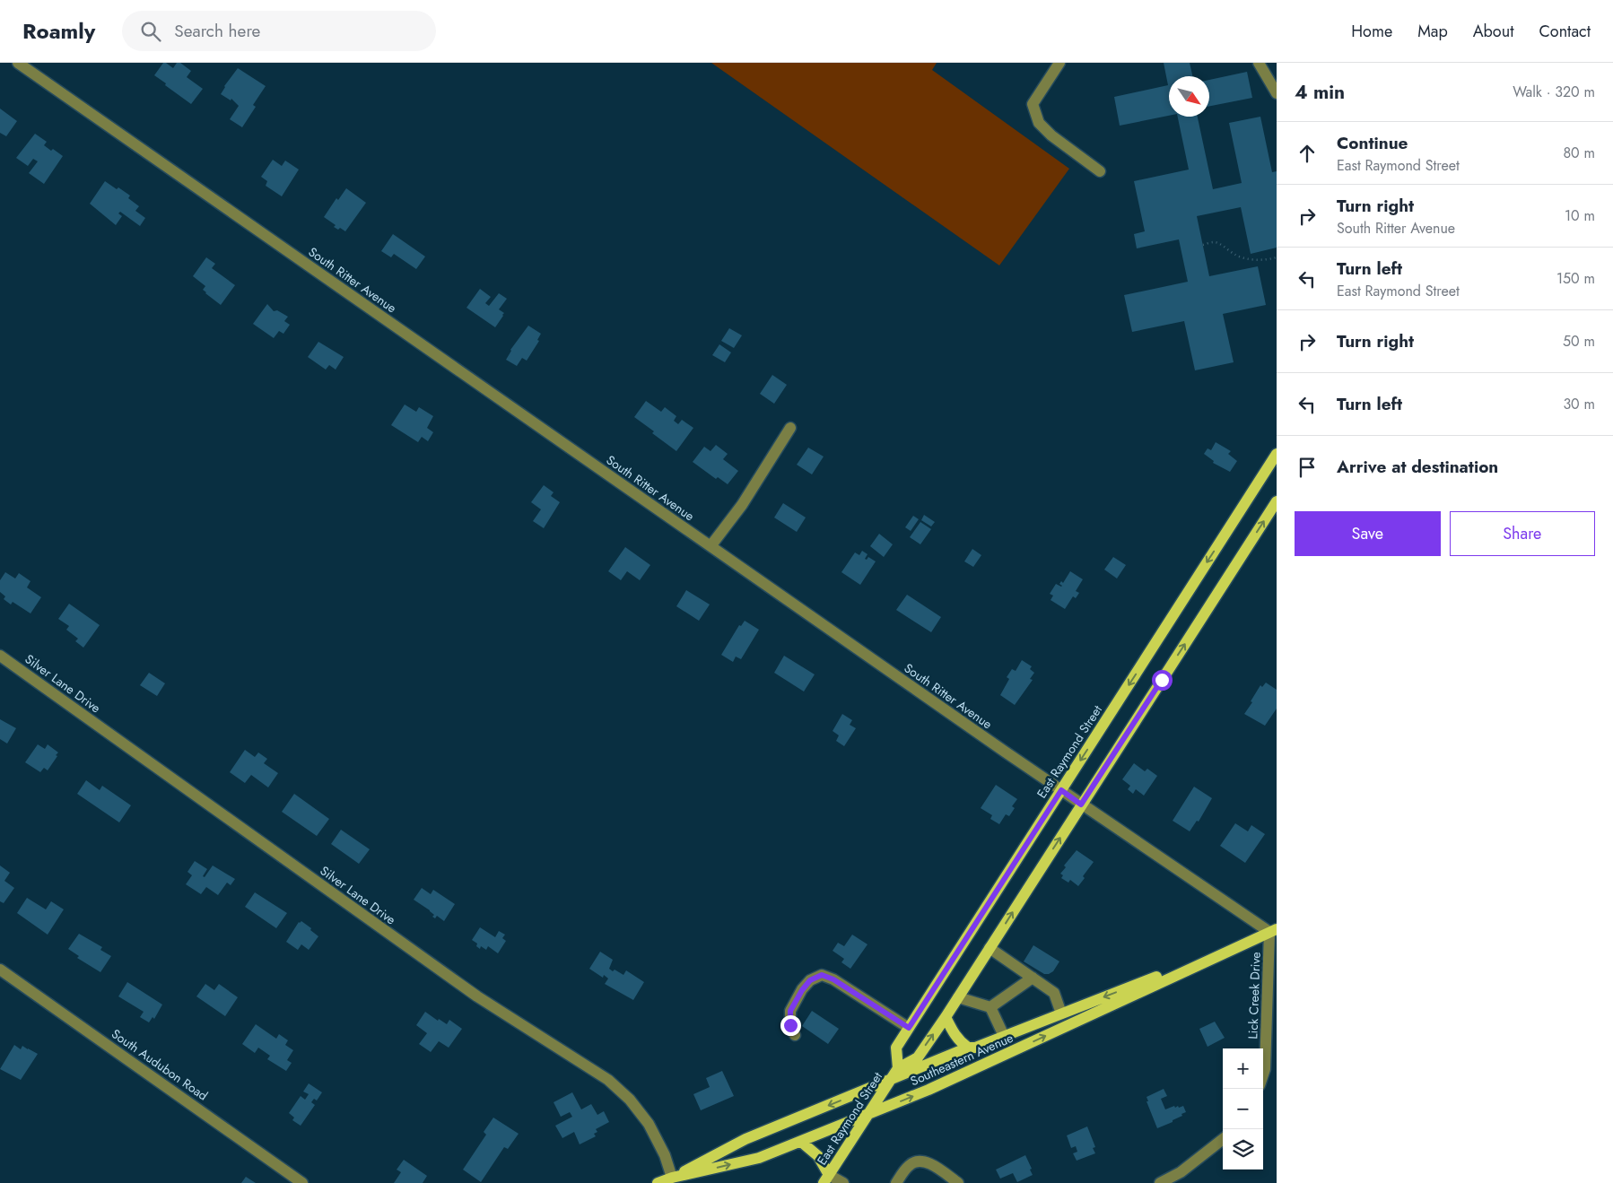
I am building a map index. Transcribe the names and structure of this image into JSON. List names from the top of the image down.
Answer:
{
  "streets": {
    "main road": ["East Raymond Street", "Southeastern Avenue"],
    "street": [
      "South Ritter Avenue",
      "Silver Lane Drive",
      "Lick Creek Drive",
      "South Audubon Road"
    ]
  },
  "crossings": [
    ["South Ritter Avenue", "East Raymond Street"],
    ["South Ritter Avenue", "Lick Creek Drive"],
    ["South Ritter Avenue", "Southeastern Avenue"],
    ["Silver Lane Drive", "Southeastern Avenue"],
    ["East Raymond Street", "Southeastern Avenue"],
    ["Lick Creek Drive", "Southeastern Avenue"]
  ],
  "north": "bottom right",
  "page": {
    "header": "Roamly",
    "search": "Search here",
    "nav": [
      "Home",
      "Map",
      "About",
      "Contact"
    ],
    "heading": ["4 min", "Walk · 320 m"],
    "list": [
      ["Continue", "East Raymond Street", "80 m"],
      ["Turn right", "South Ritter Avenue", "10 m"],
      ["Turn left", "East Raymond Street", "150 m"],
      ["Turn right", "50 m"],
      ["Turn left", "30 m"],
      "Arrive at destination"
    ],
    "buttons": ["Save", "Share"],
    "map_buttons": ["+", "−"]
  }
}
